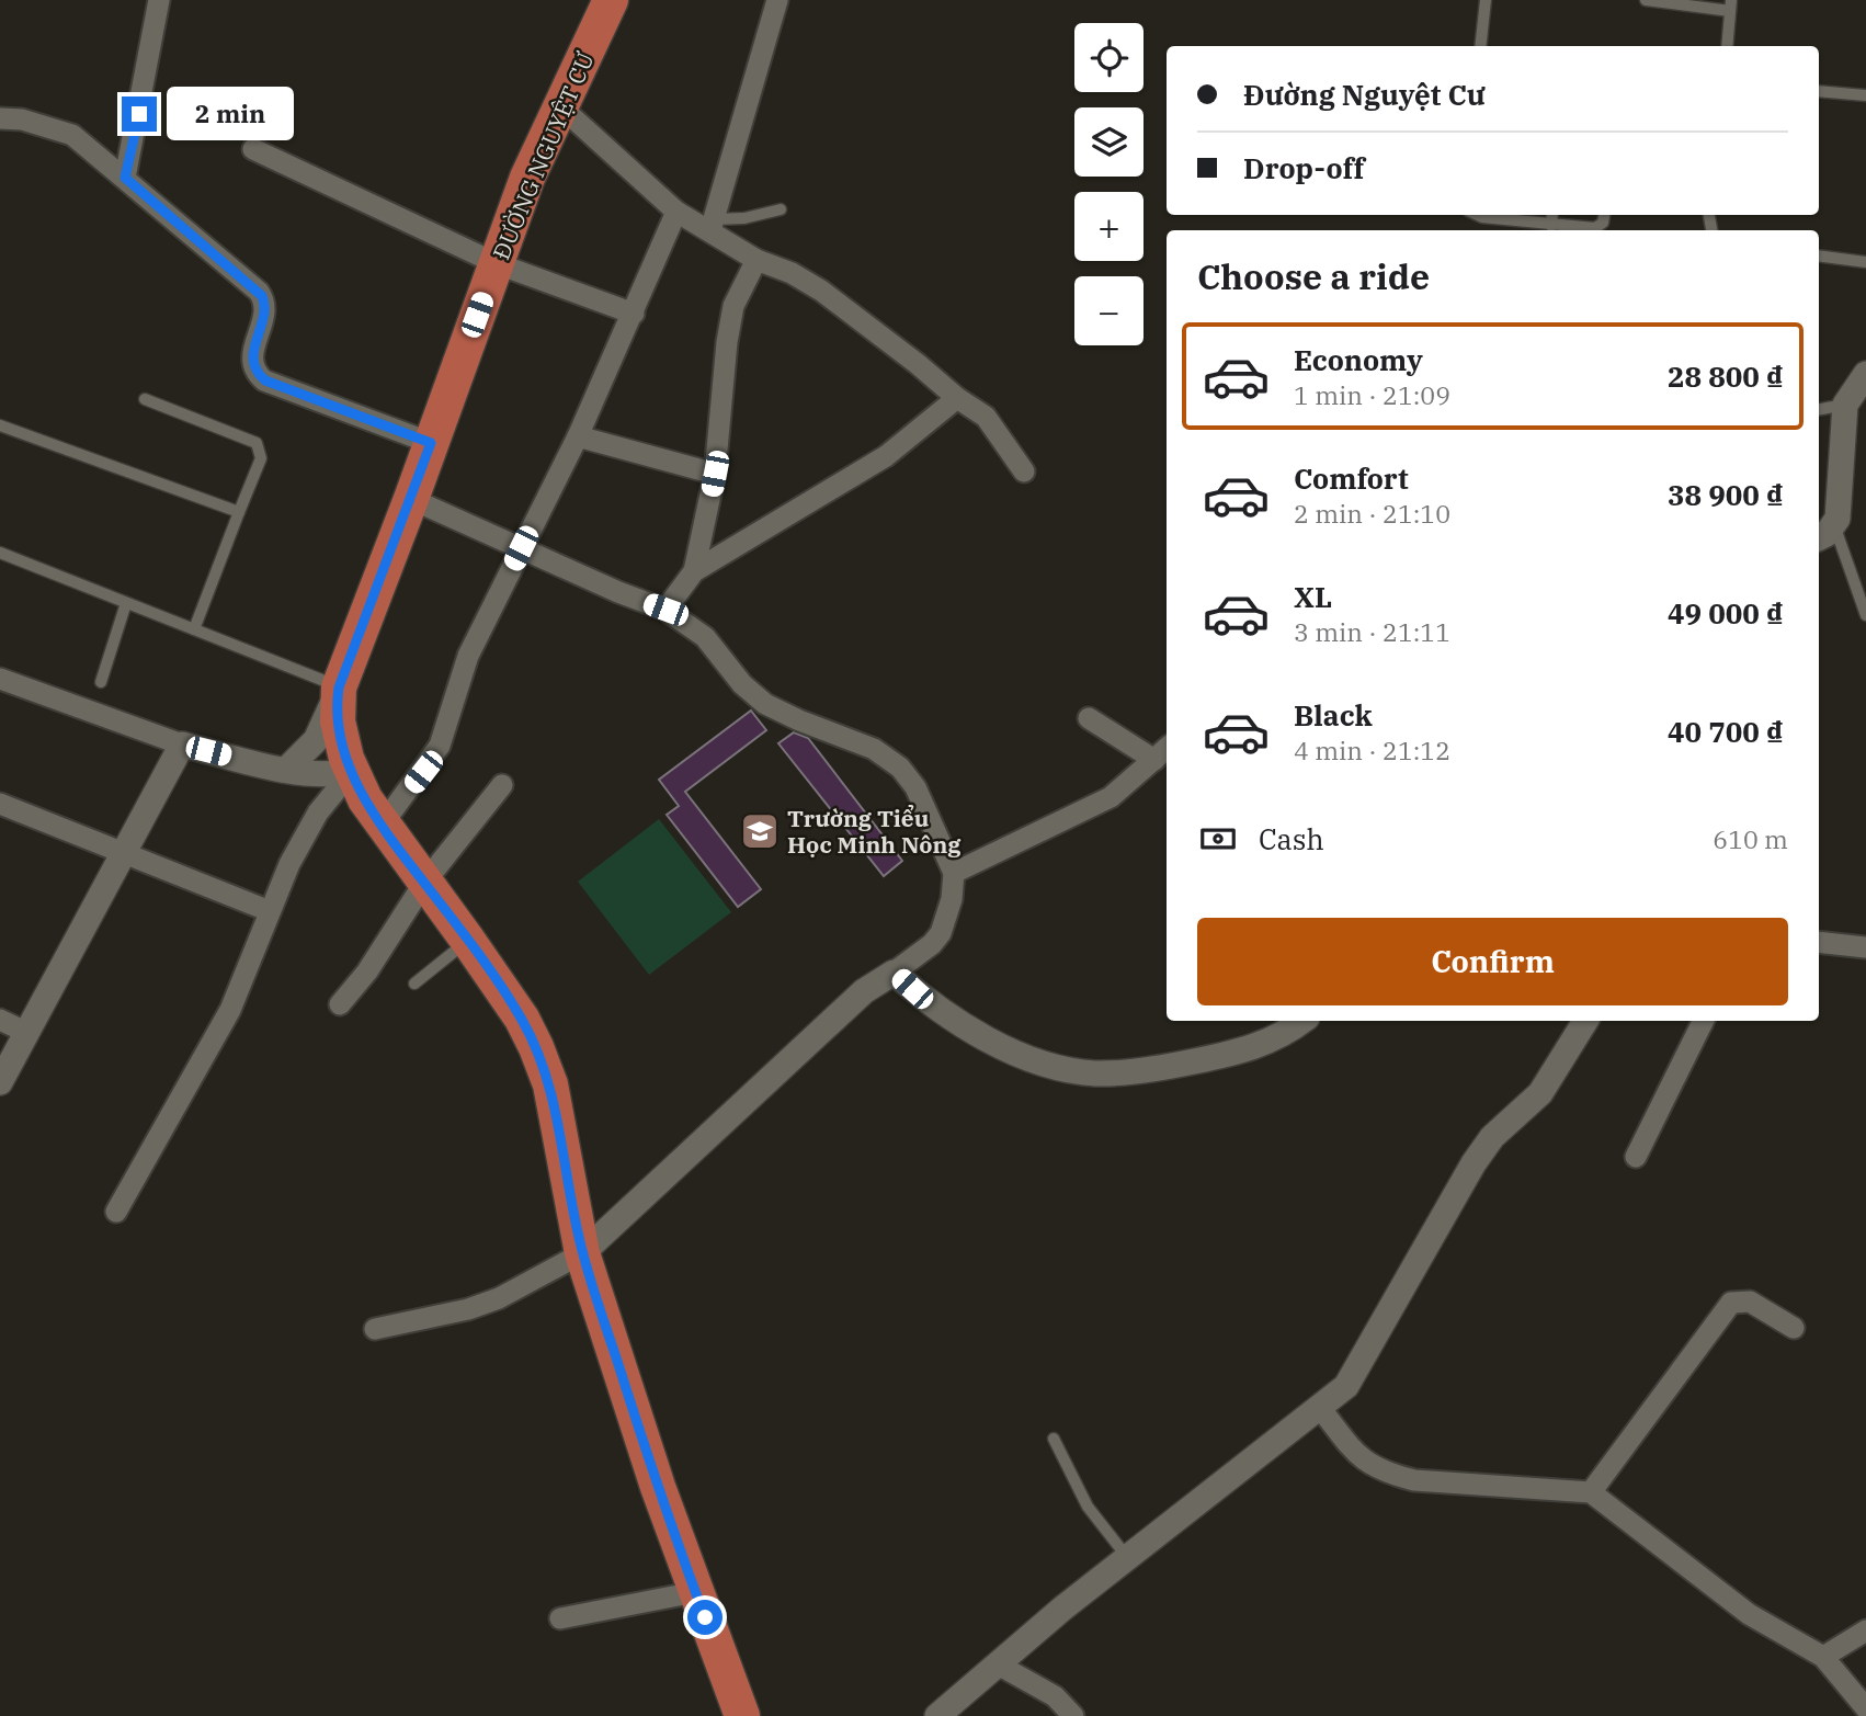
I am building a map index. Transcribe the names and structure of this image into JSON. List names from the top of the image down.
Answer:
{
  "streets": {
    "highway": ["ĐƯỜNG NGUYỆT CƯ"]
  },
  "places": {
    "school or university": ["Trường Tiểu Học Minh Nông"]
  },
  "page": {
    "map_buttons": ["+", "−"],
    "banner": ["Đường Nguyệt Cư", "Drop-off"],
    "bubble": "2 min",
    "heading": "Choose a ride",
    "list": [
      {
        "name": "Economy",
        "note": "1 min · 21:09",
        "value": "28 800 ₫"
      },
      {
        "name": "Comfort",
        "note": "2 min · 21:10",
        "value": "38 900 ₫"
      },
      {
        "name": "XL",
        "note": "3 min · 21:11",
        "value": "49 000 ₫"
      },
      {
        "name": "Black",
        "note": "4 min · 21:12",
        "value": "40 700 ₫"
      }
    ],
    "pay": ["Cash", "610 m"],
    "buttons": "Confirm"
  }
}
